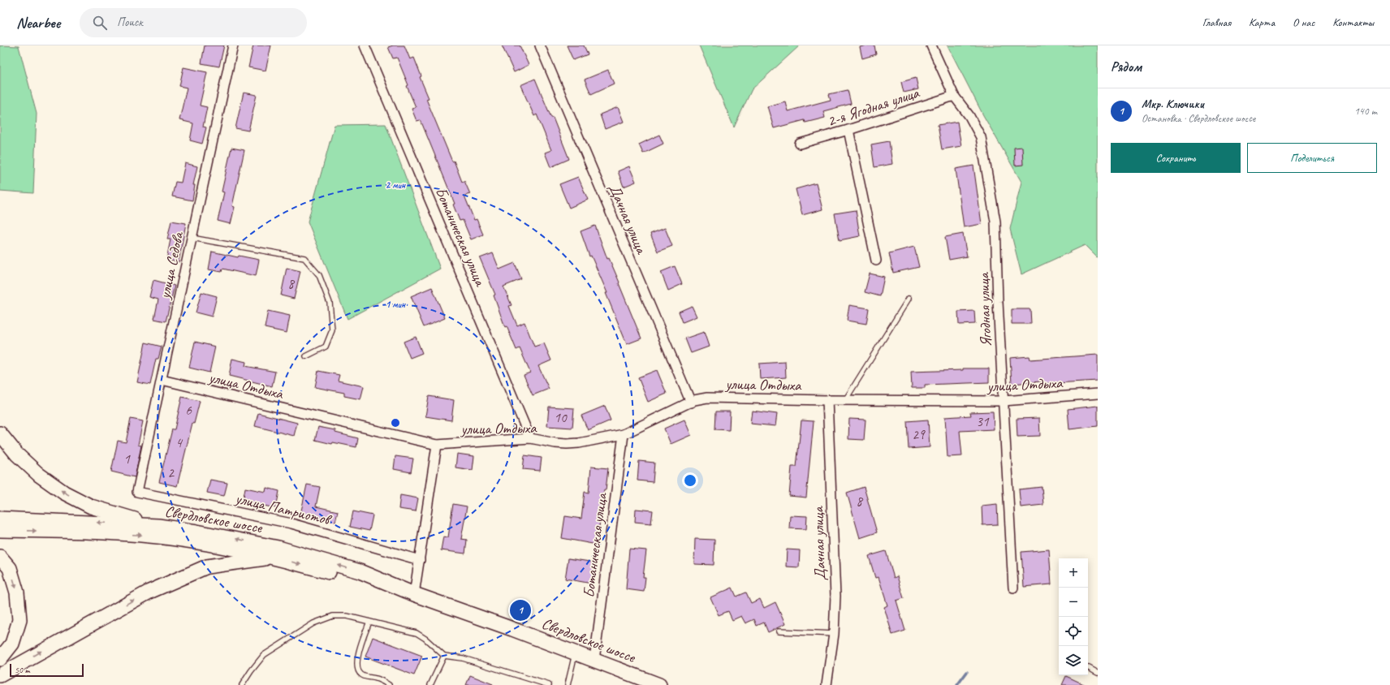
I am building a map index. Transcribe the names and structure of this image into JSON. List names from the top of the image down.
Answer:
{
  "streets": {
    "main road": ["Свердловское шоссе"],
    "street": [
      "2-я Ягодная улица",
      "Дачная улица",
      "Ботаническая улица",
      "улица Седова",
      "Ягодная улица",
      "улица Отдыха",
      "улица Патриотов"
    ]
  },
  "crossings": [
    ["2-я Ягодная улица", "Ягодная улица"],
    ["Дачная улица", "улица Отдыха"],
    ["Ботаническая улица", "улица Отдыха"],
    ["Ботаническая улица", "Свердловское шоссе"],
    ["улица Седова", "улица Отдыха"],
    ["улица Седова", "улица Патриотов"],
    ["Ягодная улица", "улица Отдыха"]
  ],
  "house_numbers": [
    "8",
    "6",
    "10",
    "31",
    "29",
    "4",
    "1",
    "2",
    "8"
  ],
  "scale_bar": "50 m",
  "page": {
    "header": "Nearbee",
    "search": "Поиск",
    "nav": [
      "Главная",
      "Карта",
      "О нас",
      "Контакты"
    ],
    "heading": "Рядом",
    "list": [
      {
        "mark": "1",
        "name": "Мкр. Ключики",
        "note": "Остановка · Свердловское шоссе",
        "value": "140 m"
      }
    ],
    "buttons": ["Сохранить", "Поделиться"],
    "map_buttons": ["+", "−"],
    "pins": "1",
    "scale": "50 m"
  },
  "rings": ["2 мин", "1 мин"]
}
